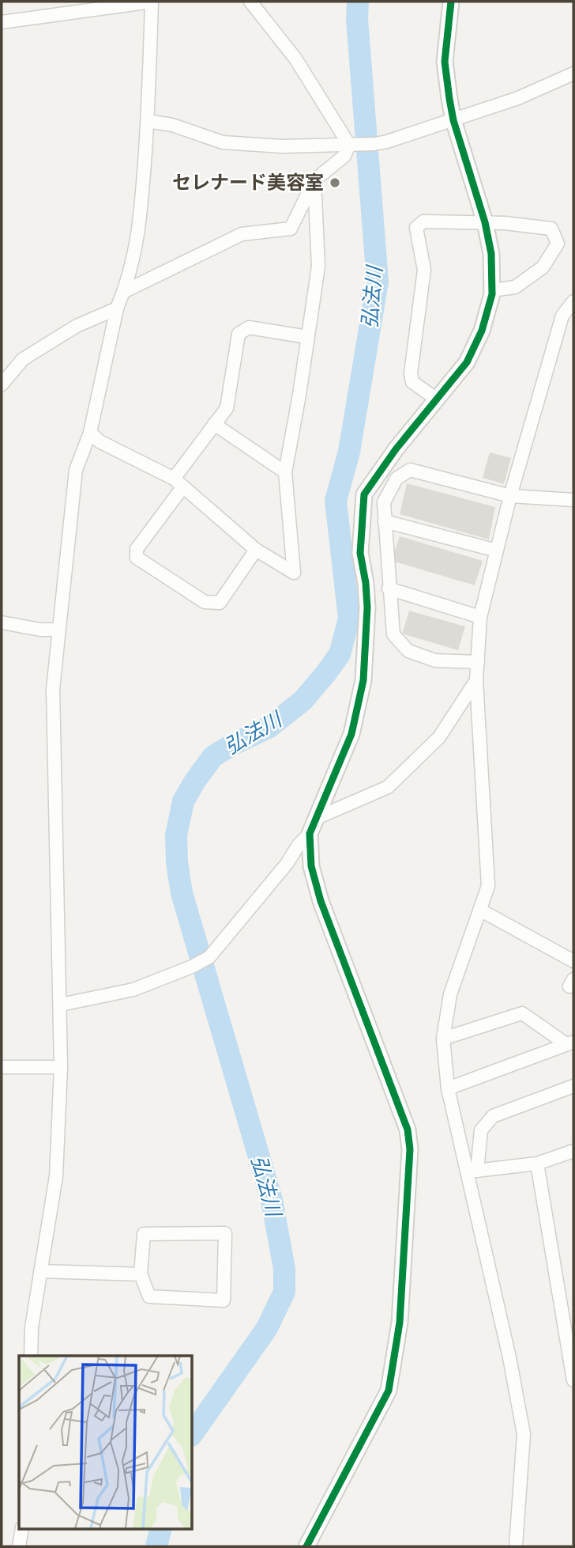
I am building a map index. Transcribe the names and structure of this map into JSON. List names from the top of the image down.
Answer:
{
  "water": ["弘法川"],
  "places": ["セレナード美容室"]
}
